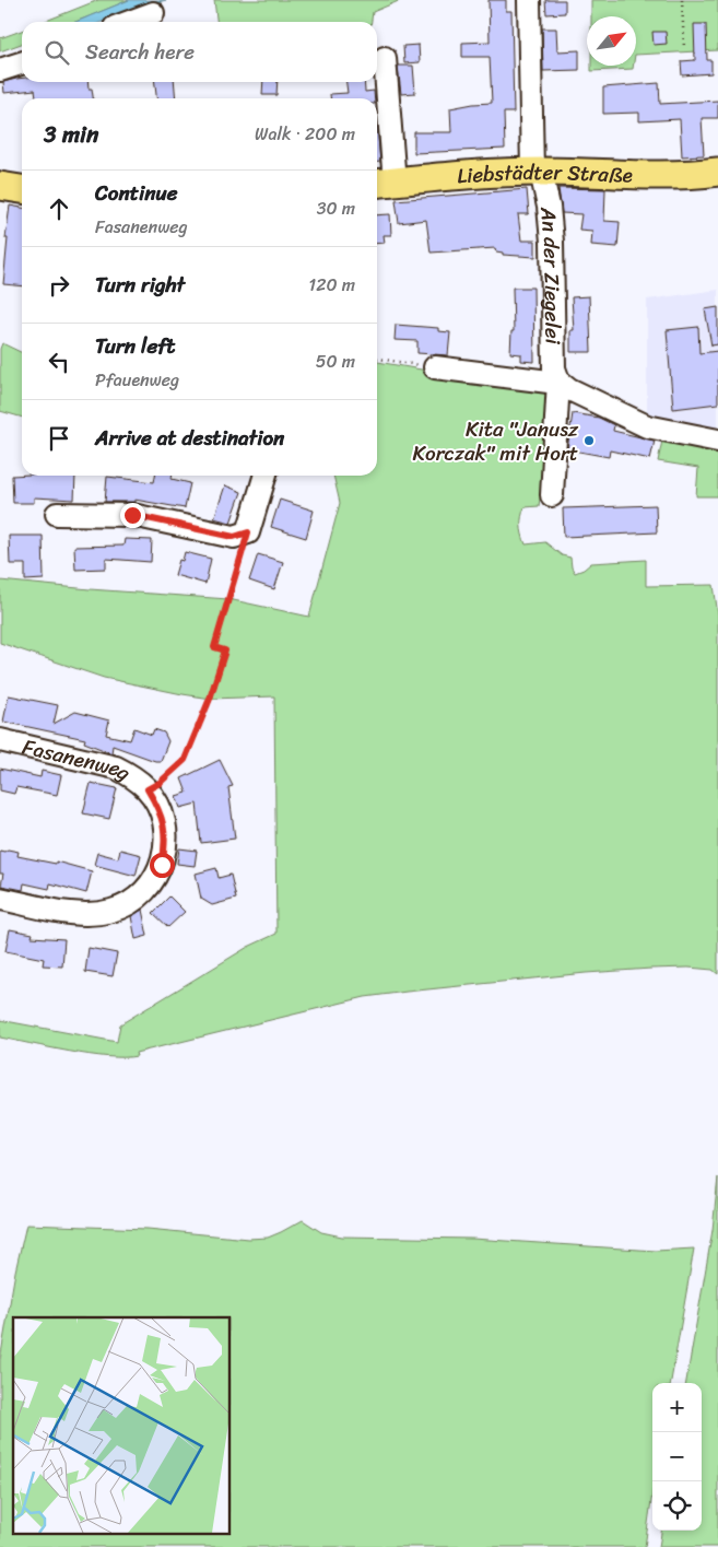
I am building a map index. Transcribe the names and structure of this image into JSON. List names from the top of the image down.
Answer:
{
  "streets": {
    "main road": ["Liebstädter Straße"],
    "street": ["An der Ziegelei", "Fasanenweg"]
  },
  "crossings": [
    ["Liebstädter Straße", "An der Ziegelei"]
  ],
  "places": ["Kita \"Janusz Korczak\" mit Hort"],
  "north": "top right",
  "page": {
    "search": "Search here",
    "heading": ["3 min", "Walk · 200 m"],
    "list": [
      ["Continue", "Fasanenweg", "30 m"],
      ["Turn right", "120 m"],
      ["Turn left", "Pfauenweg", "50 m"],
      "Arrive at destination"
    ],
    "map_buttons": ["+", "−"]
  }
}
